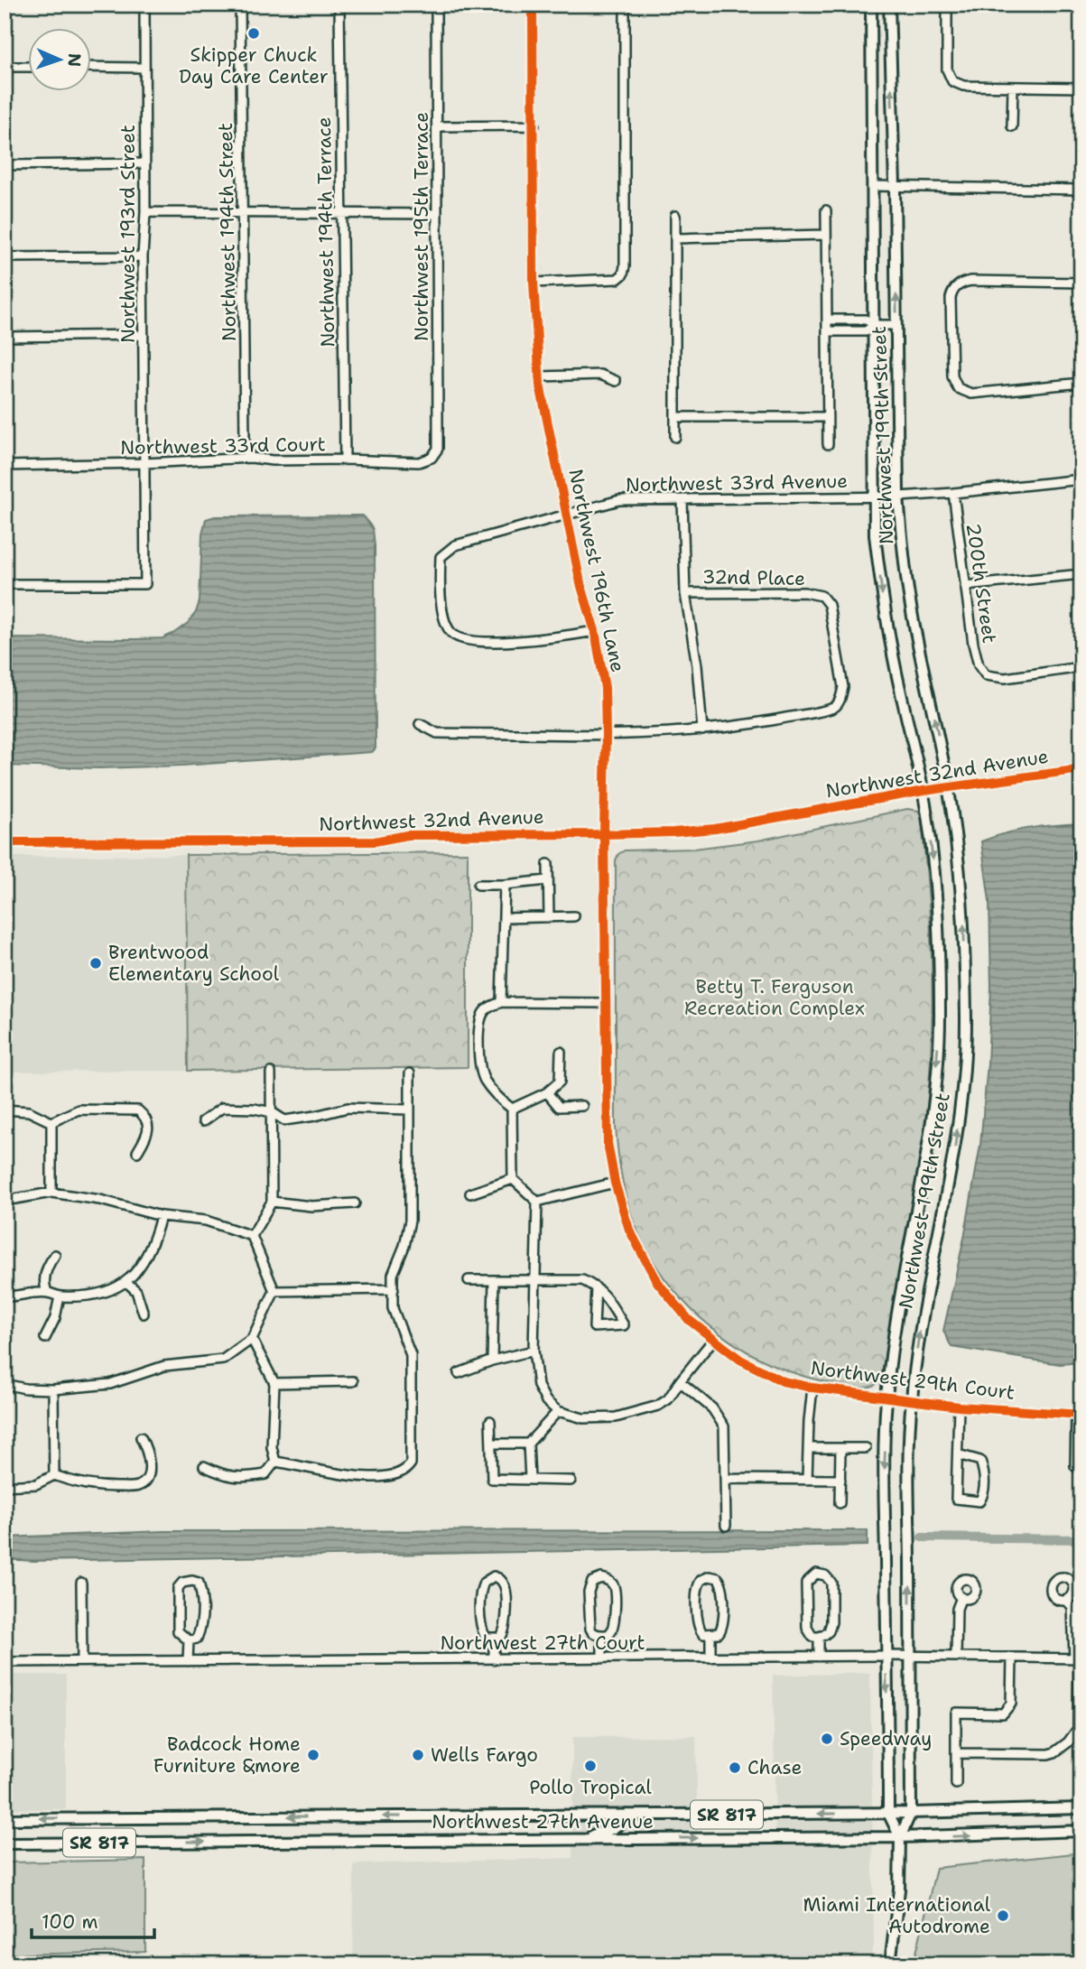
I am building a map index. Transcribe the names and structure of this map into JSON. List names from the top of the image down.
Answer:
{
  "streets": {
    "main road": ["Northwest 199th Street", "SR 817", "Northwest 27th Avenue"],
    "street": [
      "Northwest 195th Terrace",
      "Northwest 194th Street",
      "Northwest 194th Terrace",
      "Northwest 193rd Street",
      "Northwest 33rd Court",
      "Northwest 33rd Avenue",
      "Northwest 196th Lane",
      "32nd Place",
      "200th Street",
      "Northwest 32nd Avenue",
      "Northwest 29th Court",
      "Northwest 27th Court"
    ]
  },
  "crossings": [
    ["Northwest 195th Terrace", "Northwest 33rd Court"],
    ["Northwest 194th Street", "Northwest 33rd Court"],
    ["Northwest 194th Terrace", "Northwest 33rd Court"],
    ["Northwest 193rd Street", "Northwest 33rd Court"],
    ["Northwest 199th Street", "Northwest 33rd Avenue"],
    ["Northwest 199th Street", "Northwest 32nd Avenue"],
    ["Northwest 199th Street", "Northwest 29th Court"],
    ["Northwest 199th Street", "Northwest 27th Court"],
    ["Northwest 199th Street", "Northwest 27th Avenue"],
    ["Northwest 33rd Avenue", "Northwest 196th Lane"],
    ["Northwest 33rd Avenue", "200th Street"],
    ["Northwest 196th Lane", "Northwest 32nd Avenue"],
    ["Northwest 196th Lane", "Northwest 29th Court"]
  ],
  "parks": ["Betty T. Ferguson Recreation Complex"],
  "places": [
    "Skipper Chuck Day Care Center",
    "Brentwood Elementary School",
    "Speedway",
    "Badcock Home Furniture &more",
    "Wells Fargo",
    "Pollo Tropical",
    "Chase",
    "Miami International Autodrome"
  ],
  "scale_bar": "100 m",
  "north": "right"
}
